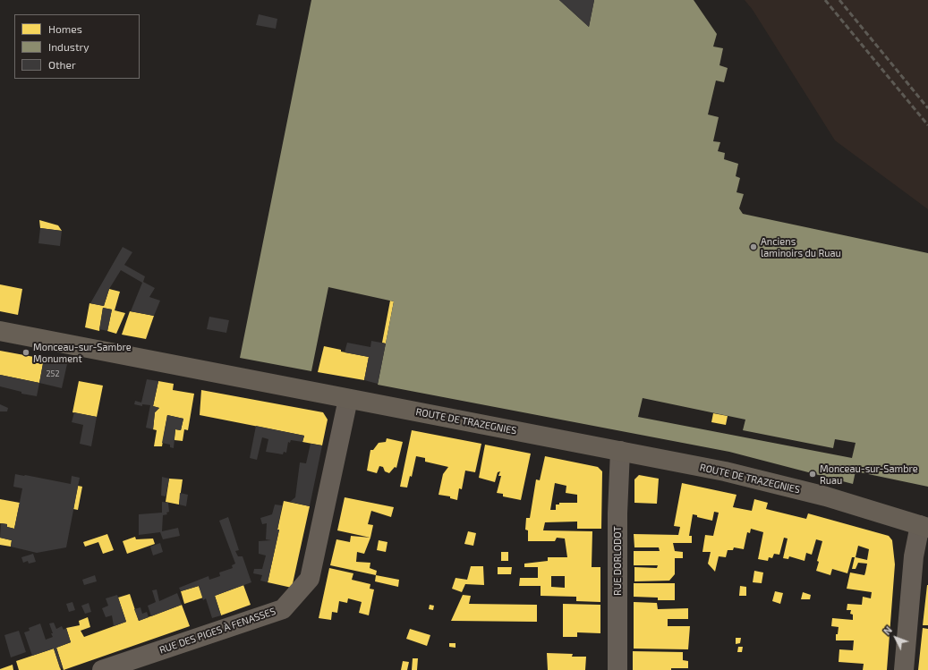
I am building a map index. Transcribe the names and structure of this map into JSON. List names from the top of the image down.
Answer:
{
  "streets": {
    "main road": ["ROUTE DE TRAZEGNIES"],
    "street": ["RUE DORLODOT", "RUE DES PIGES À FENASSES"]
  },
  "crossings": [
    ["ROUTE DE TRAZEGNIES", "RUE DORLODOT"],
    ["ROUTE DE TRAZEGNIES", "RUE DES PIGES À FENASSES"]
  ],
  "places": ["Anciens laminoirs du Ruau", "Monceau-sur-Sambre Monument", "Monceau-sur-Sambre Ruau"],
  "house_numbers": ["252"],
  "legend": ["Homes", "Industry", "Other"],
  "north": "top left"
}
